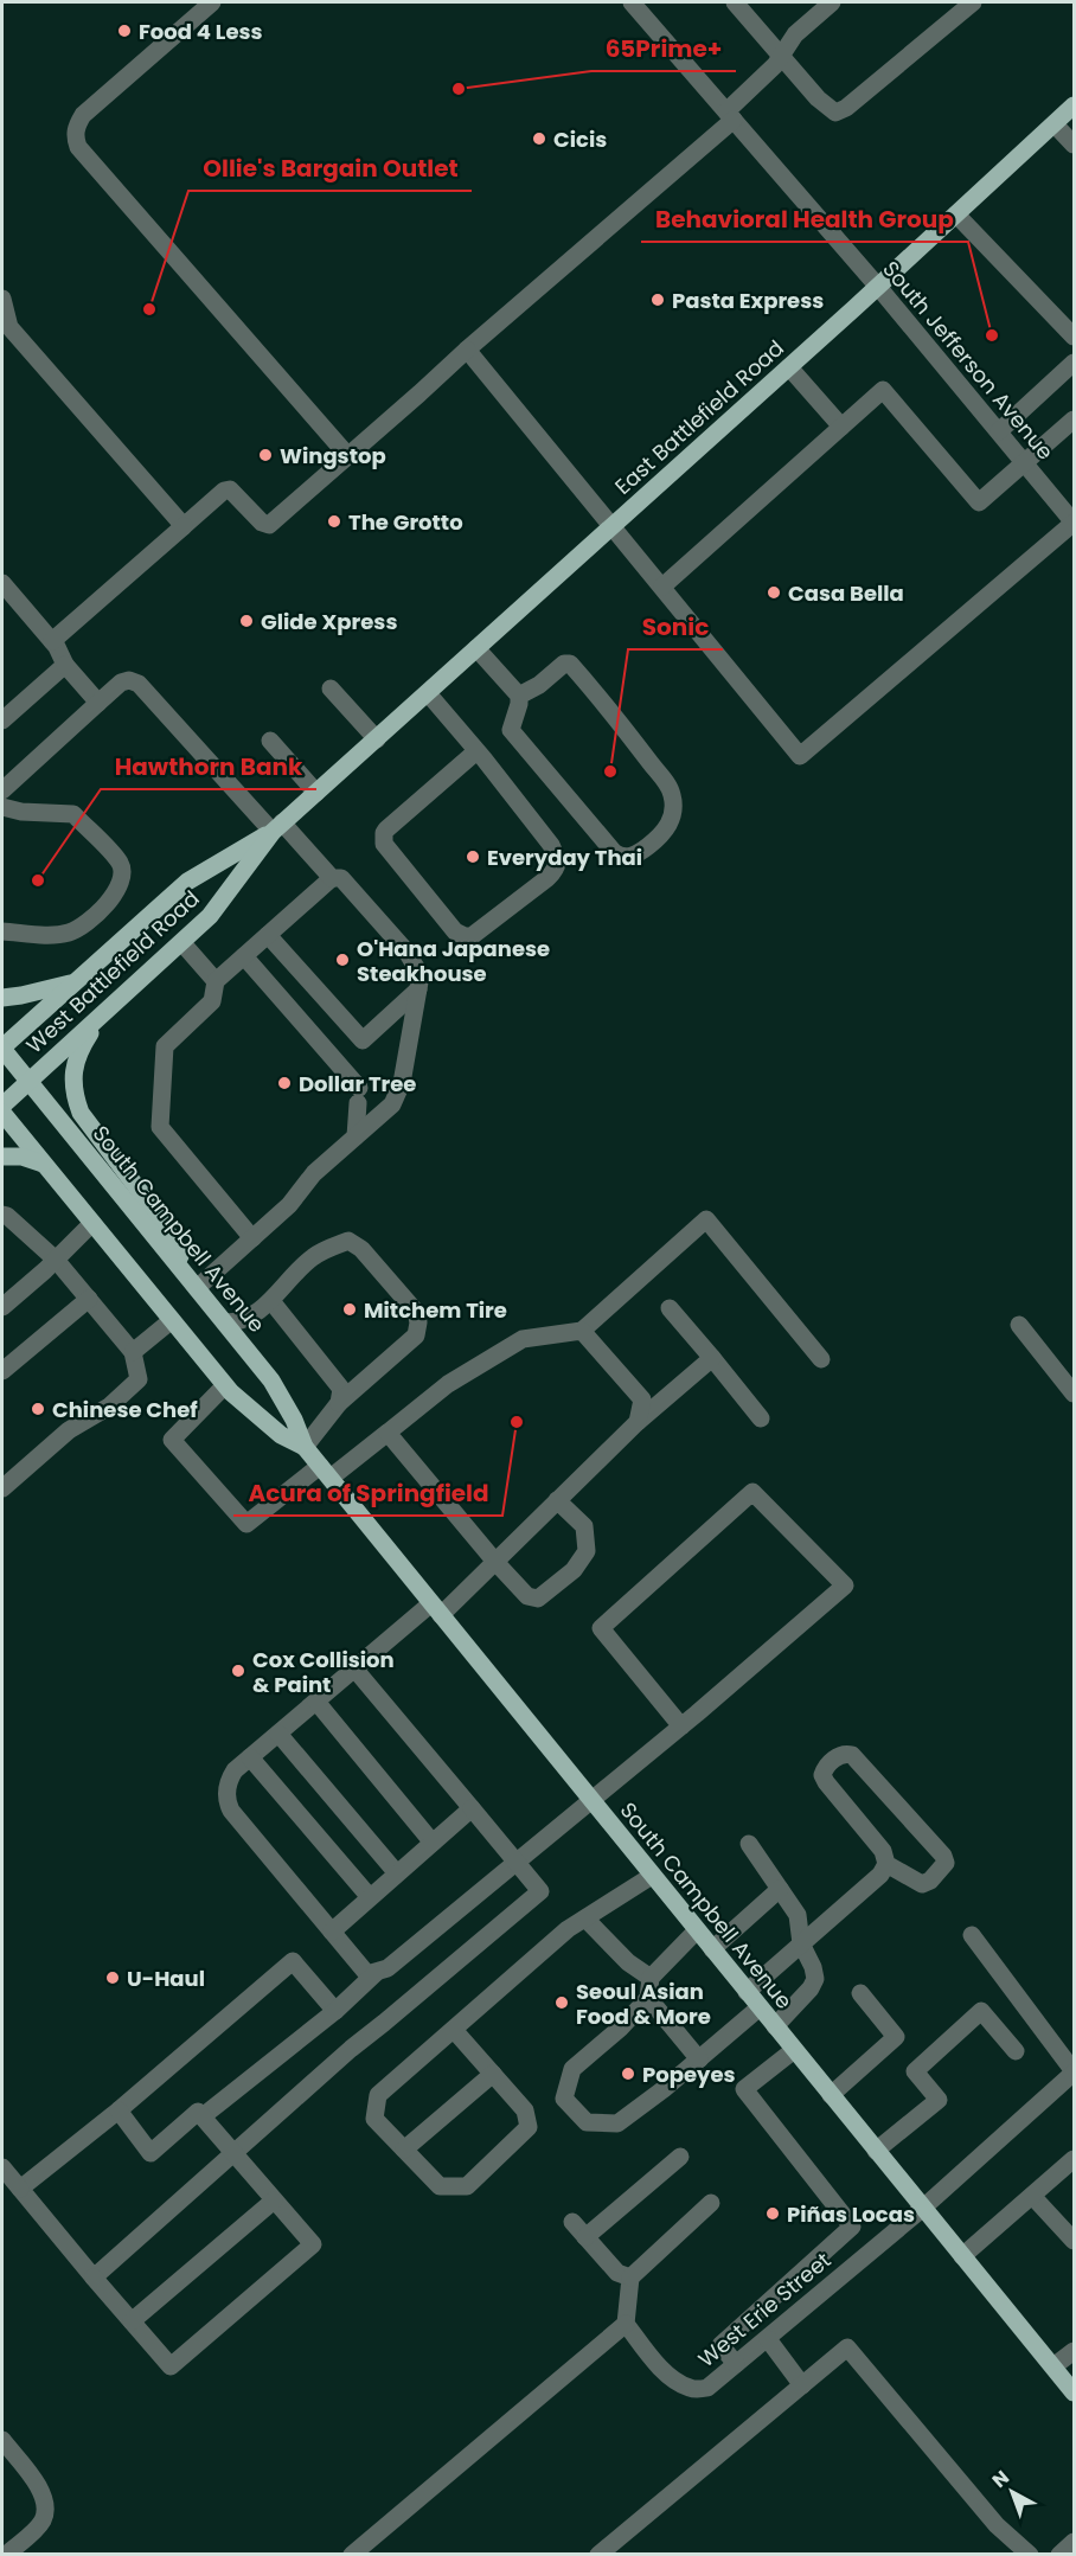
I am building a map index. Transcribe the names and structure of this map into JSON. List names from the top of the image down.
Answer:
{
  "streets": {
    "main road": ["East Battlefield Road", "West Battlefield Road", "South Campbell Avenue"],
    "street": ["South Jefferson Avenue", "West Erie Street"]
  },
  "crossings": [
    ["South Jefferson Avenue", "East Battlefield Road"],
    ["East Battlefield Road", "West Battlefield Road"],
    ["West Battlefield Road", "South Campbell Avenue"],
    ["South Campbell Avenue", "West Erie Street"]
  ],
  "places": [
    "Food 4 Less",
    "65Prime+",
    "Cicis",
    "Pasta Express",
    "Ollie's Bargain Outlet",
    "Behavioral Health Group",
    "Wingstop",
    "The Grotto",
    "Casa Bella",
    "Glide Xpress",
    "Sonic",
    "Everyday Thai",
    "Hawthorn Bank",
    "O'Hana Japanese Steakhouse",
    "Dollar Tree",
    "Mitchem Tire",
    "Chinese Chef",
    "Acura of Springfield",
    "Cox Collision & Paint",
    "U-Haul",
    "Seoul Asian Food & More",
    "Popeyes",
    "Piñas Locas"
  ],
  "north": "top left"
}
